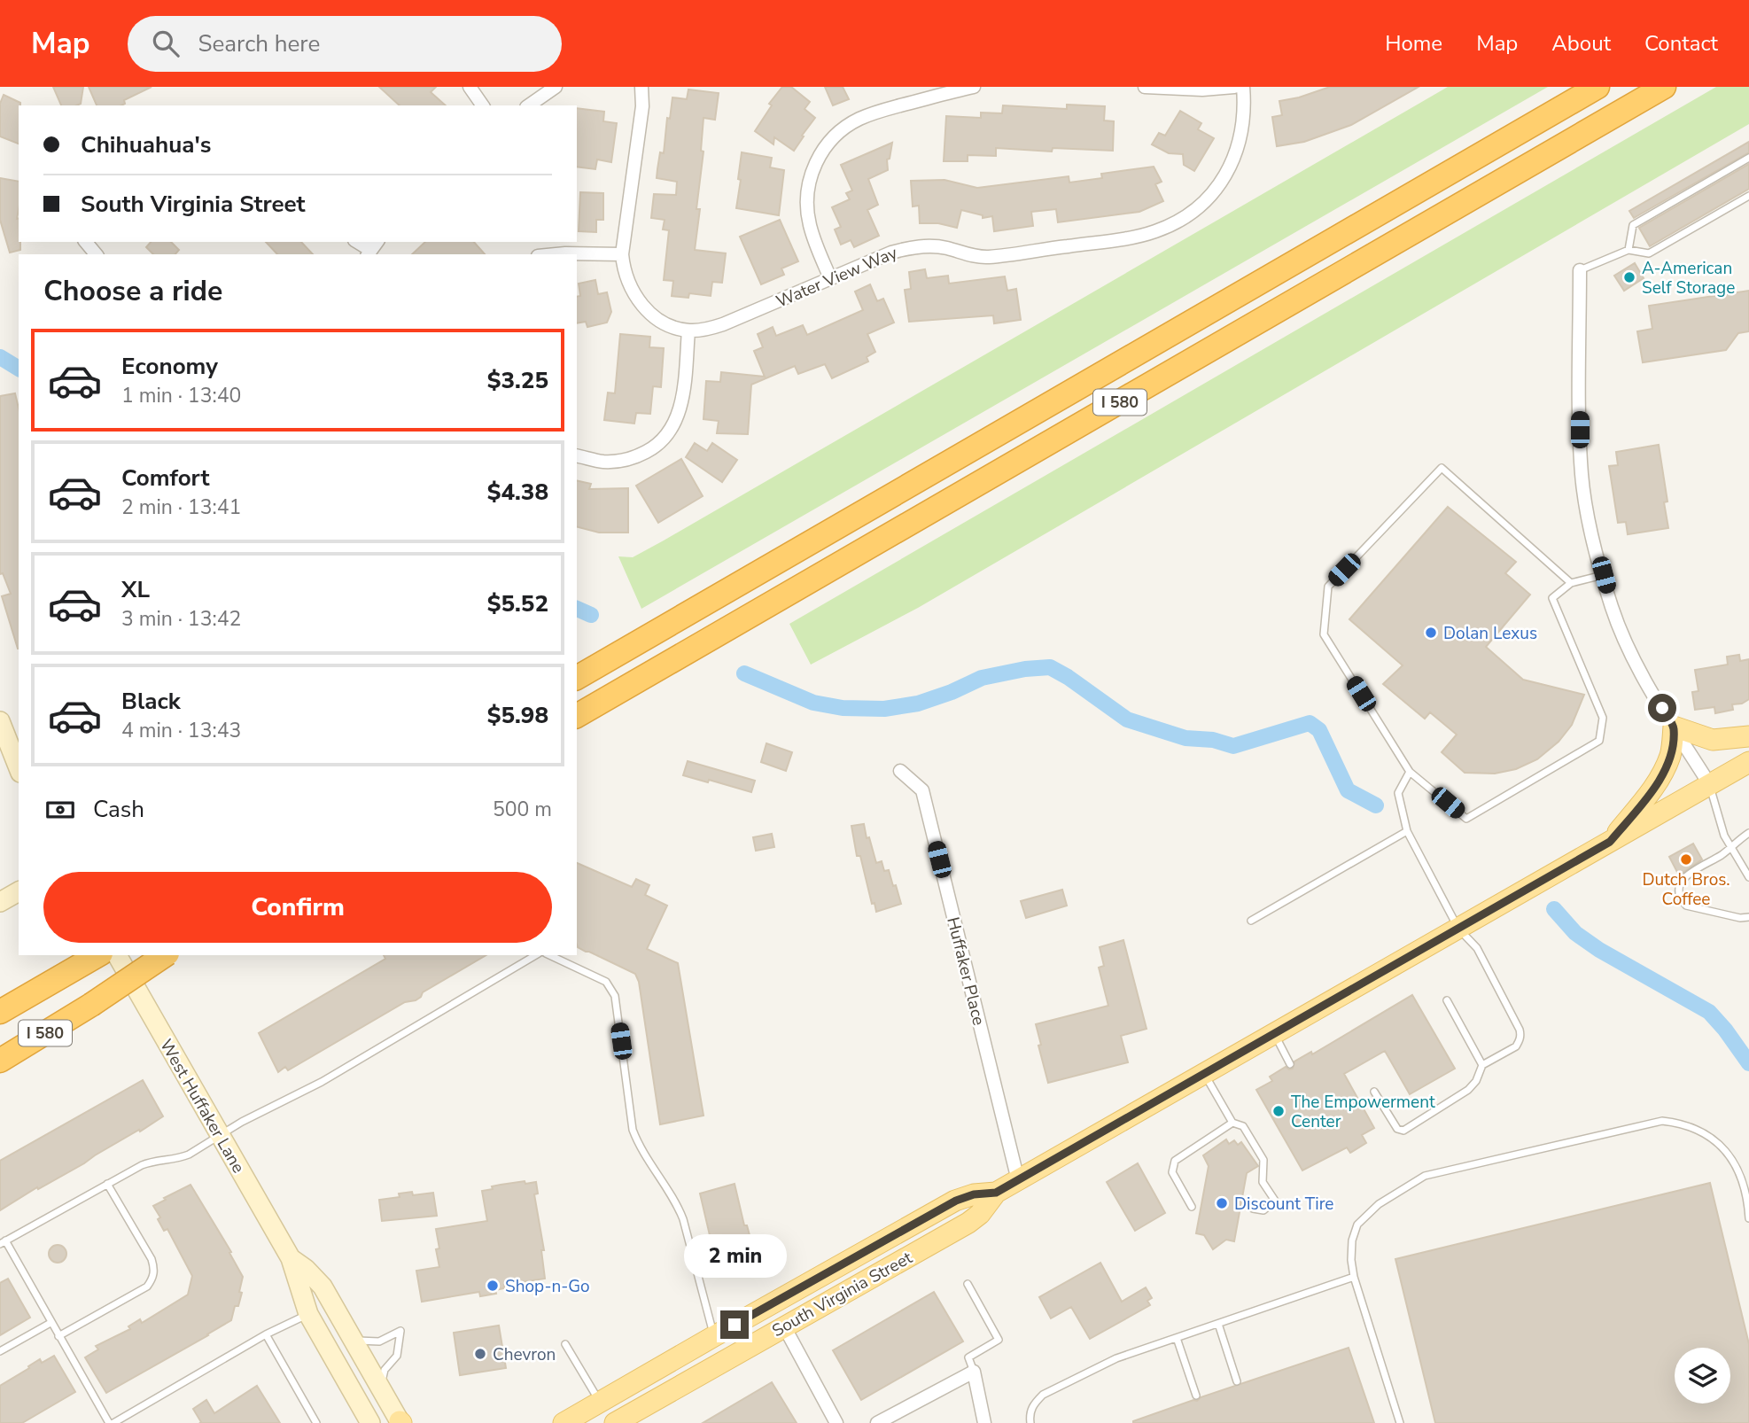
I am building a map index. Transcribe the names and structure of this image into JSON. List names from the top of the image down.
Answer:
{
  "streets": {
    "highway": ["I 580"],
    "main road": ["South Virginia Street"],
    "street": ["Water View Way", "Huffaker Place", "West Huffaker Lane"]
  },
  "crossings": [
    ["Huffaker Place", "South Virginia Street"]
  ],
  "places": [
    "A-American Self Storage",
    "Dolan Lexus",
    "Dutch Bros. Coffee",
    "The Empowerment Center",
    "Discount Tire",
    "Shop-n-Go",
    "Chevron"
  ],
  "page": {
    "header": "Map",
    "search": "Search here",
    "nav": [
      "Home",
      "Map",
      "About",
      "Contact"
    ],
    "banner": ["Chihuahua's", "South Virginia Street"],
    "heading": "Choose a ride",
    "list": [
      {
        "name": "Economy",
        "note": "1 min · 13:40",
        "value": "$3.25"
      },
      {
        "name": "Comfort",
        "note": "2 min · 13:41",
        "value": "$4.38"
      },
      {
        "name": "XL",
        "note": "3 min · 13:42",
        "value": "$5.52"
      },
      {
        "name": "Black",
        "note": "4 min · 13:43",
        "value": "$5.98"
      }
    ],
    "pay": ["Cash", "500 m"],
    "buttons": "Confirm",
    "bubble": "2 min"
  }
}
